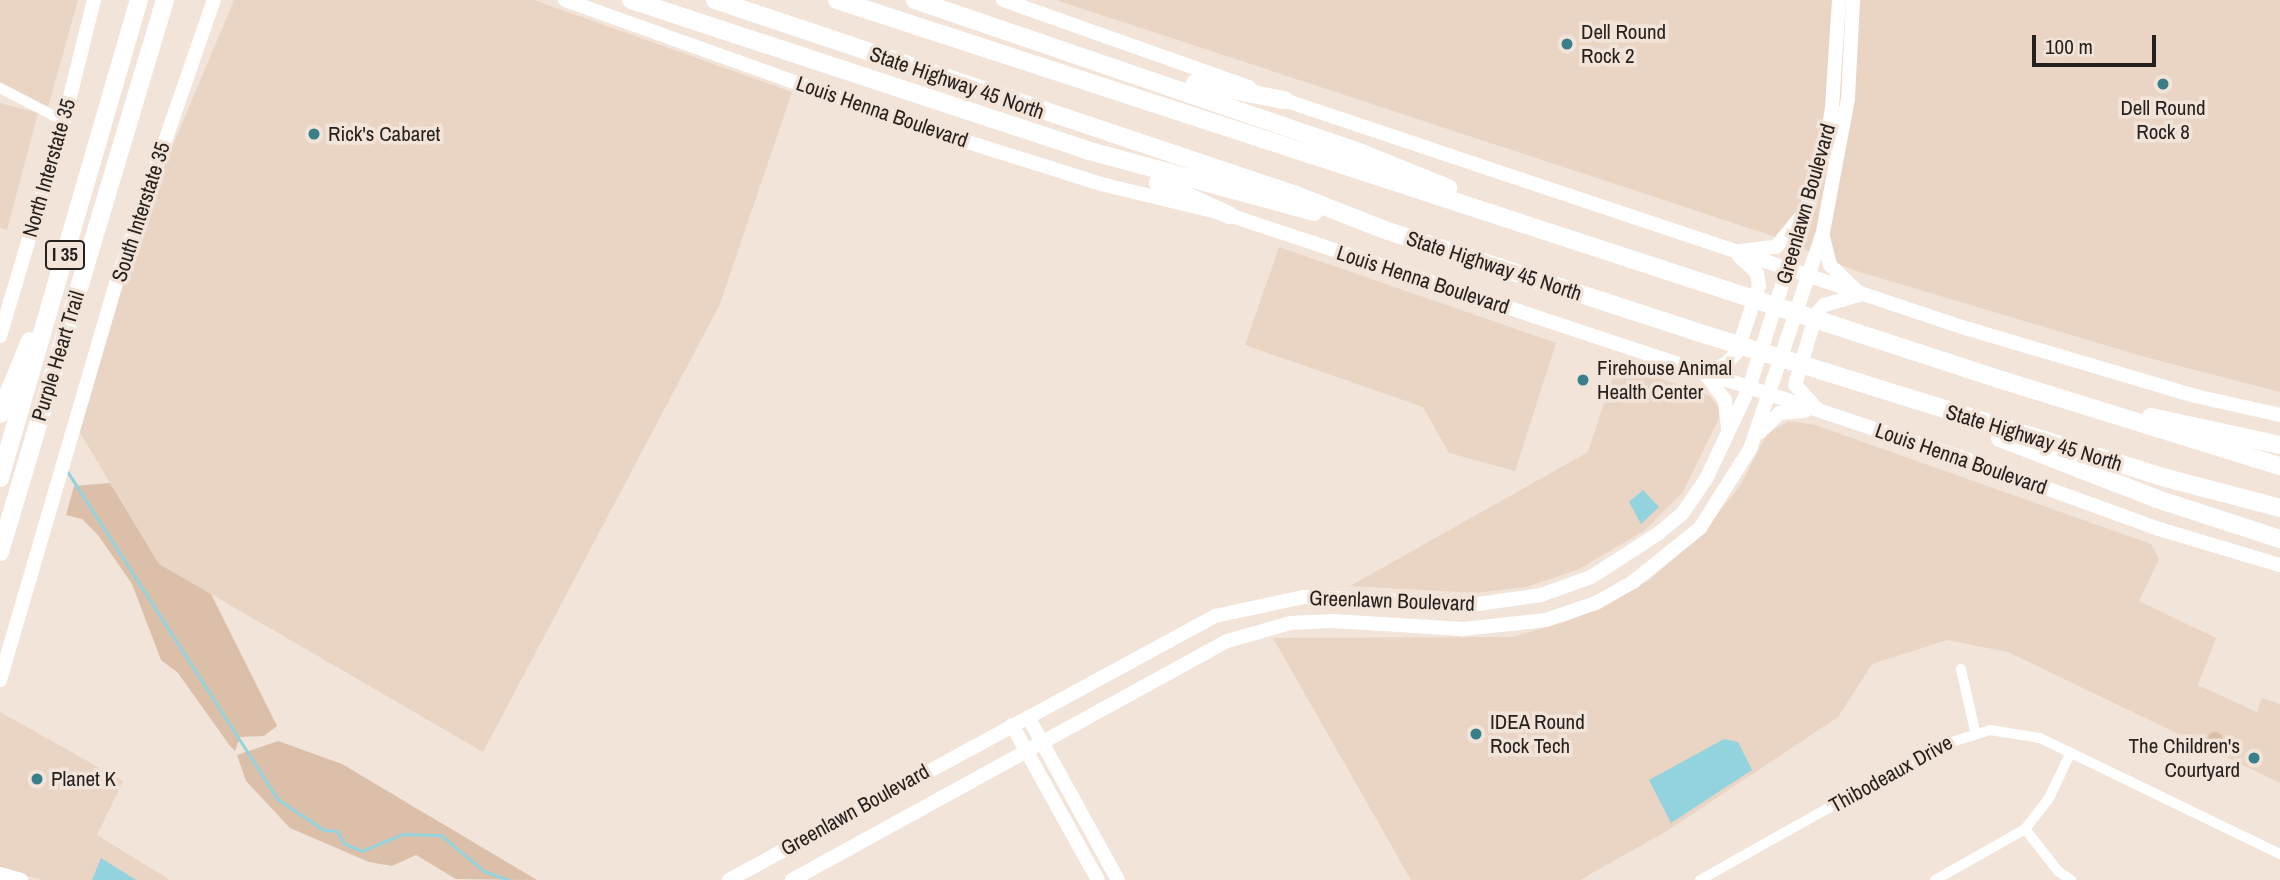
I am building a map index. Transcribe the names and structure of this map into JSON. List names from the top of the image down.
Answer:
{
  "streets": {
    "highway": ["State Highway 45 North", "I 35", "Purple Heart Trail"],
    "main road": [
      "Louis Henna Boulevard",
      "North Interstate 35",
      "Greenlawn Boulevard",
      "South Interstate 35"
    ],
    "street": ["Thibodeaux Drive"]
  },
  "crossings": [
    ["Louis Henna Boulevard", "Greenlawn Boulevard"]
  ],
  "places": [
    "Dell Round Rock 2",
    "Dell Round Rock 8",
    "Rick's Cabaret",
    "Firehouse Animal Health Center",
    "IDEA Round Rock Tech",
    "The Children's Courtyard",
    "Planet K"
  ],
  "scale_bar": "100 m"
}
